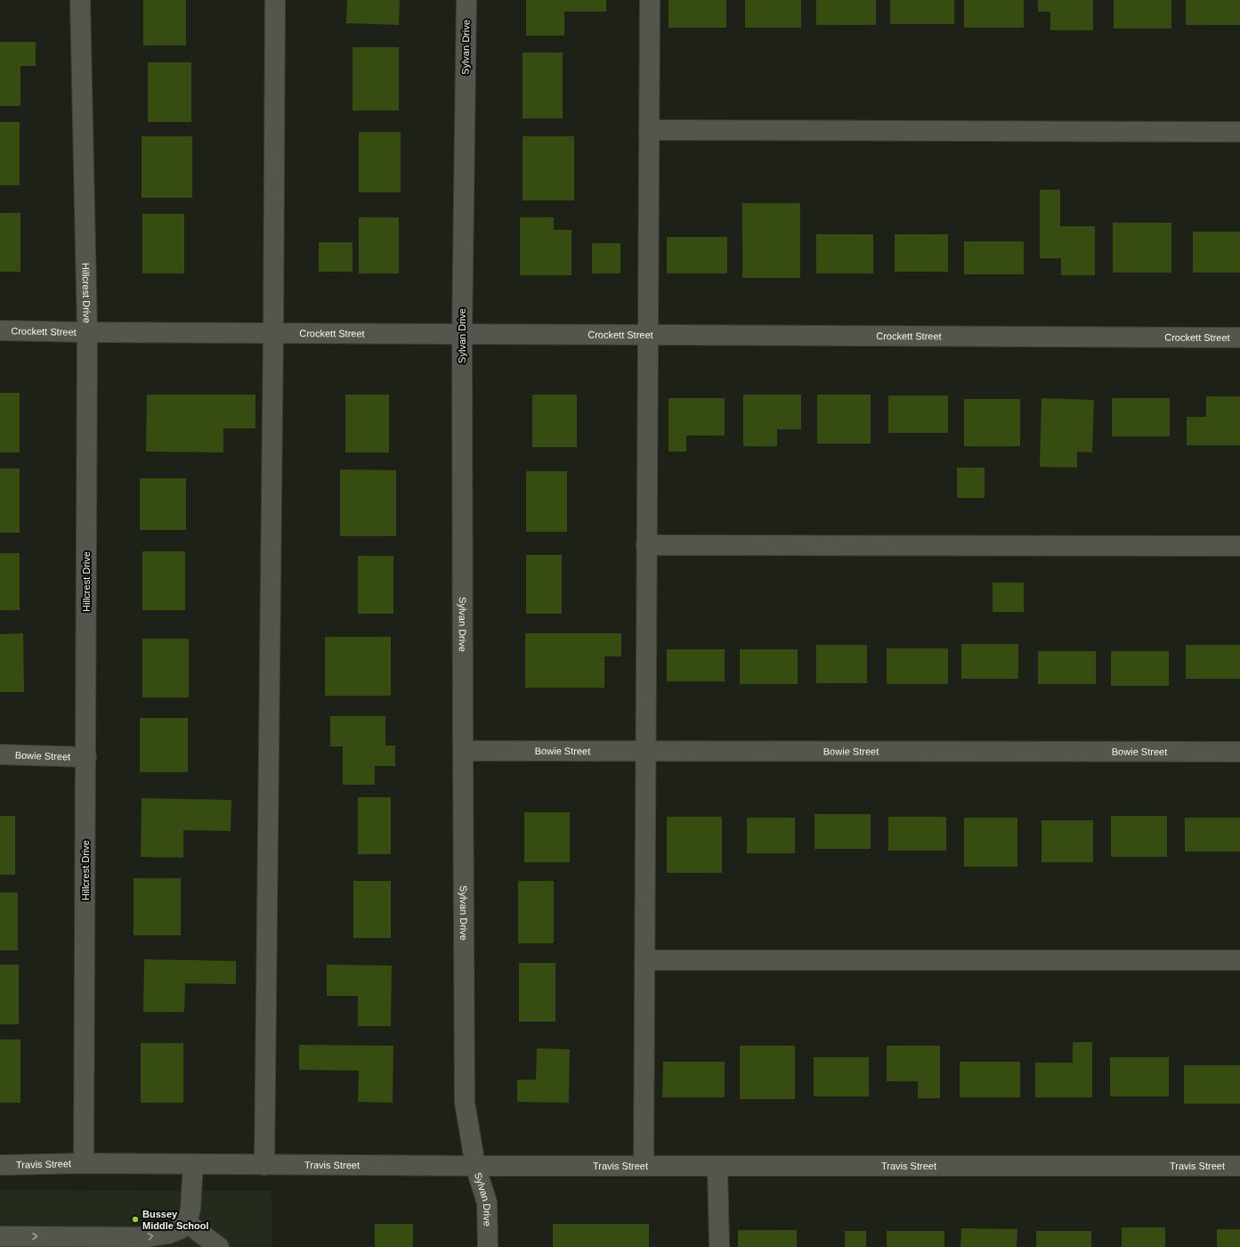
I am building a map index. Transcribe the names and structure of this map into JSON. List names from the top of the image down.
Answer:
{
  "streets": {
    "street": [
      "Sylvan Drive",
      "Hillcrest Drive",
      "Crockett Street",
      "Bowie Street",
      "Travis Street"
    ]
  },
  "crossings": [
    ["Sylvan Drive", "Crockett Street"],
    ["Sylvan Drive", "Bowie Street"],
    ["Sylvan Drive", "Travis Street"],
    ["Hillcrest Drive", "Crockett Street"],
    ["Hillcrest Drive", "Bowie Street"],
    ["Hillcrest Drive", "Travis Street"]
  ],
  "places": ["Bussey Middle School"]
}
